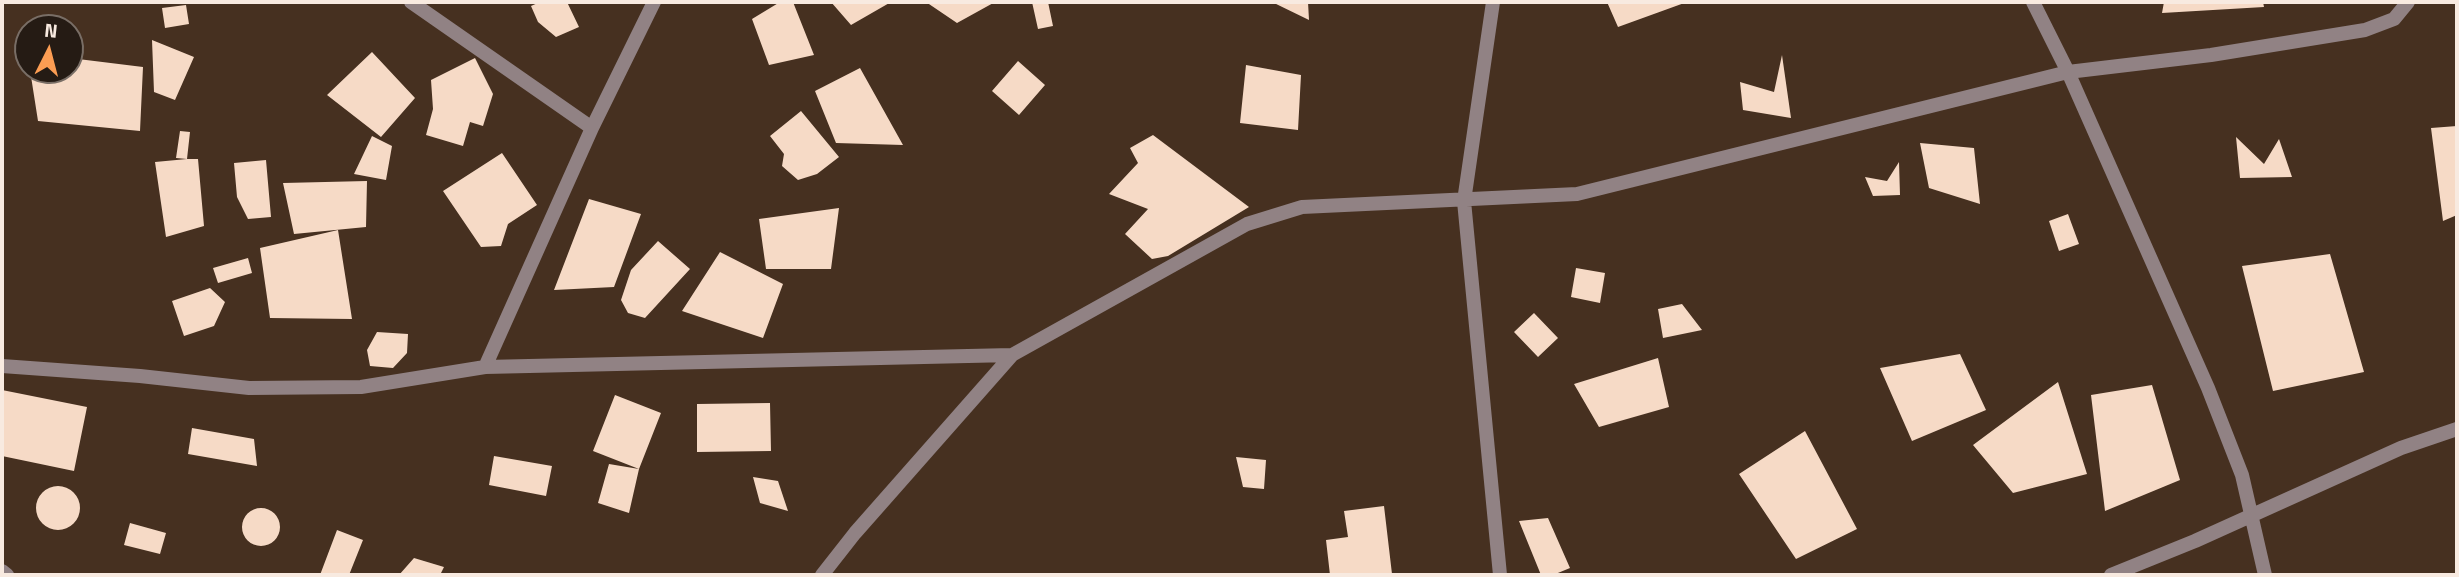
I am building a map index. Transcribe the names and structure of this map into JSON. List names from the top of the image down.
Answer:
{
  "north": "top"
}
